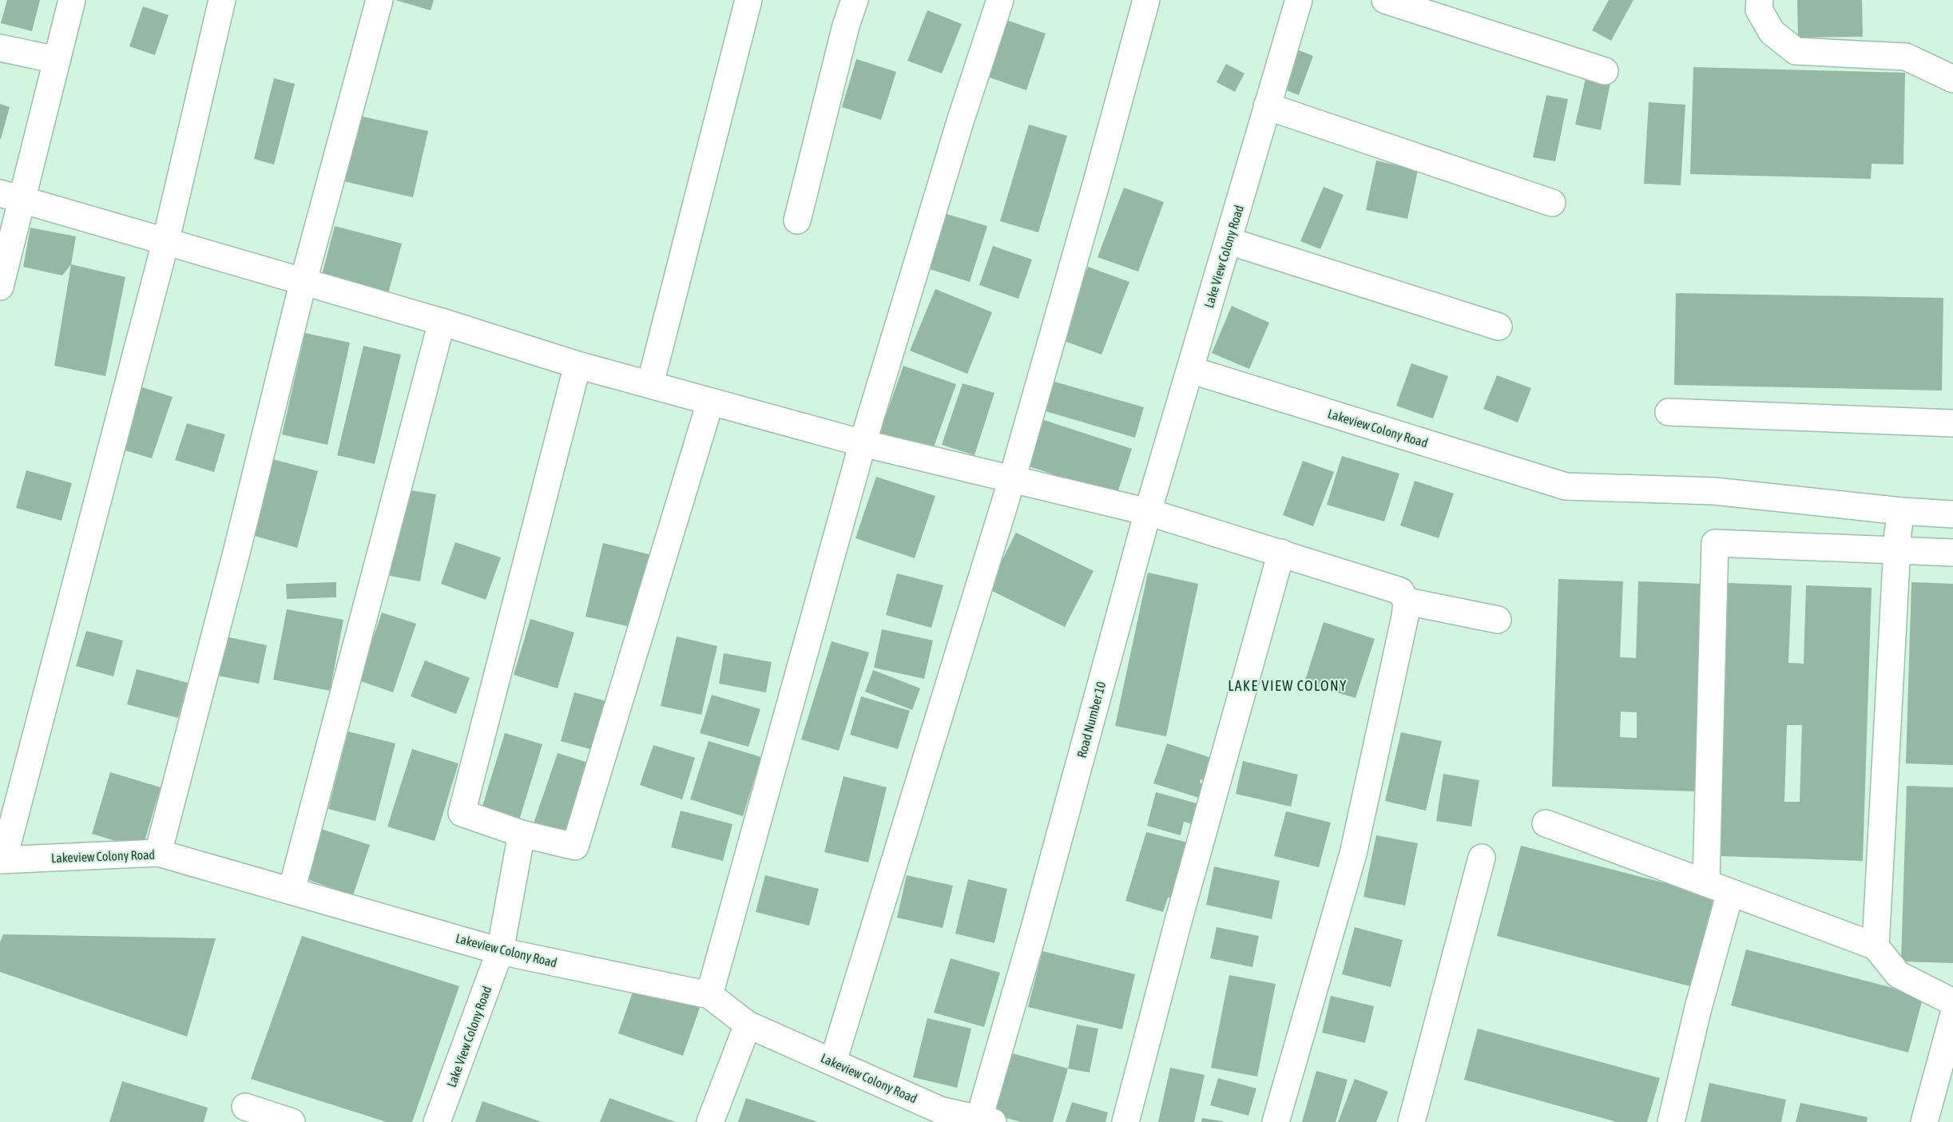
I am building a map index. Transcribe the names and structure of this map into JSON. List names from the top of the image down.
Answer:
{
  "streets": {
    "street": ["Lake View Colony Road", "Lakeview Colony Road", "Road Number 10"]
  },
  "crossings": [
    ["Lake View Colony Road", "Lakeview Colony Road"],
    ["Lake View Colony Road", "Road Number 10"],
    ["Lakeview Colony Road", "Road Number 10"]
  ],
  "districts": ["LAKE VIEW COLONY"]
}
